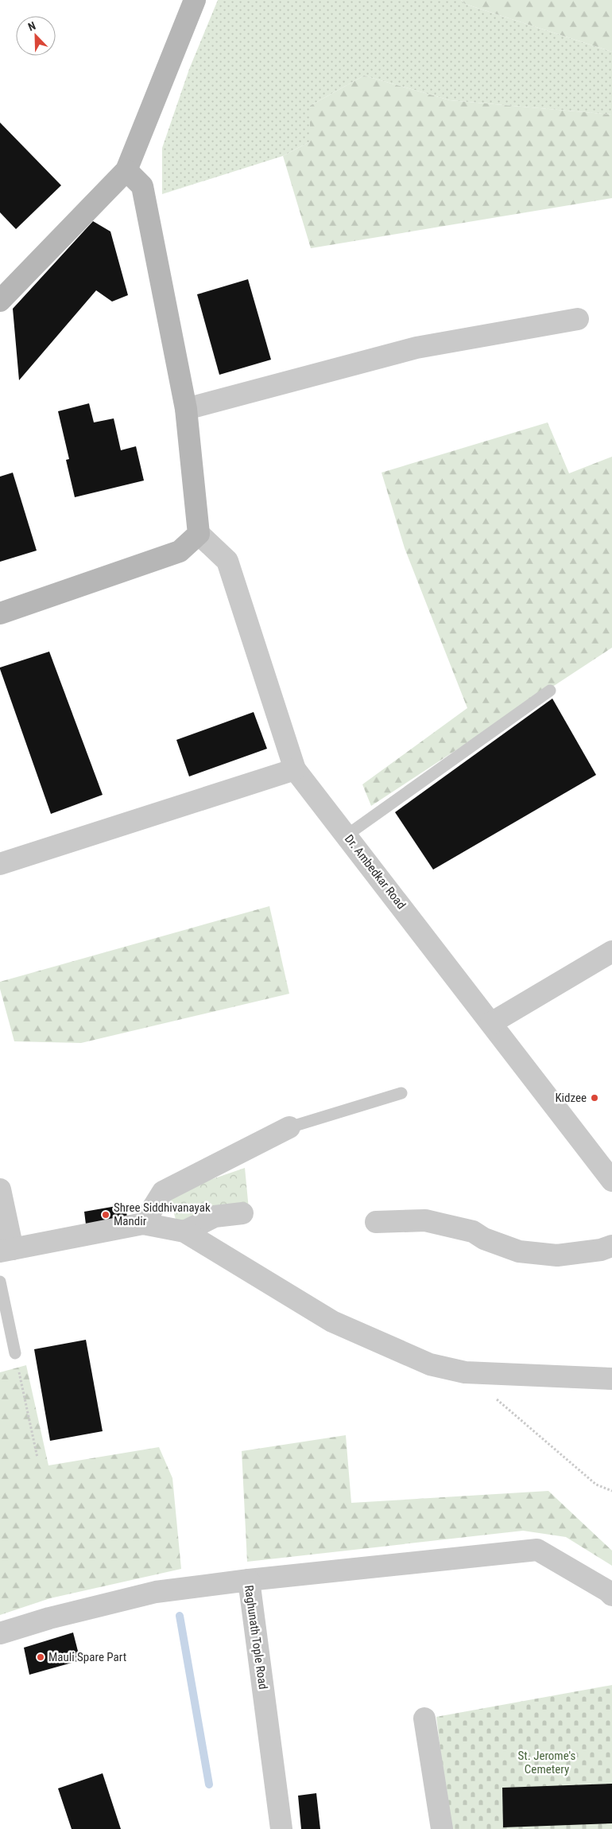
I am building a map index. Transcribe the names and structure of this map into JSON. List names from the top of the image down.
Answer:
{
  "streets": {
    "street": ["Dr. Ambedkar Road", "Raghunath Tople Road"]
  },
  "parks": ["St. Jerome's Cemetery"],
  "places": ["Kidzee", "Shree Siddhivanayak Mandir", "Mauli Spare Part"],
  "north": "top left"
}
